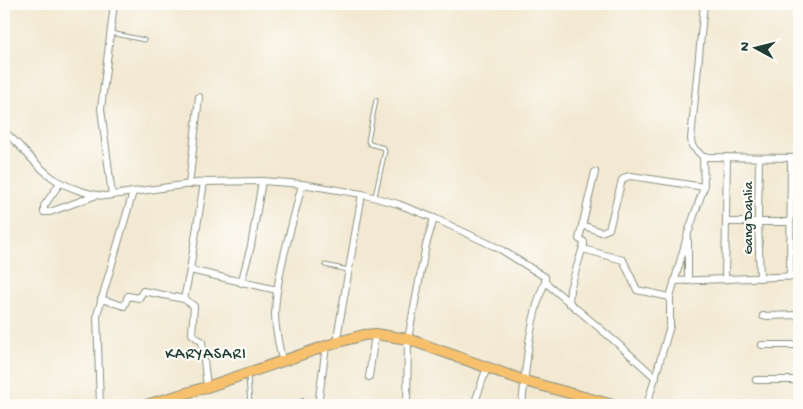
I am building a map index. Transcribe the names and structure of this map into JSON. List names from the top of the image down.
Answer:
{
  "streets": {
    "street": ["Gang Dahlia"]
  },
  "districts": ["KARYASARI"],
  "north": "left"
}
